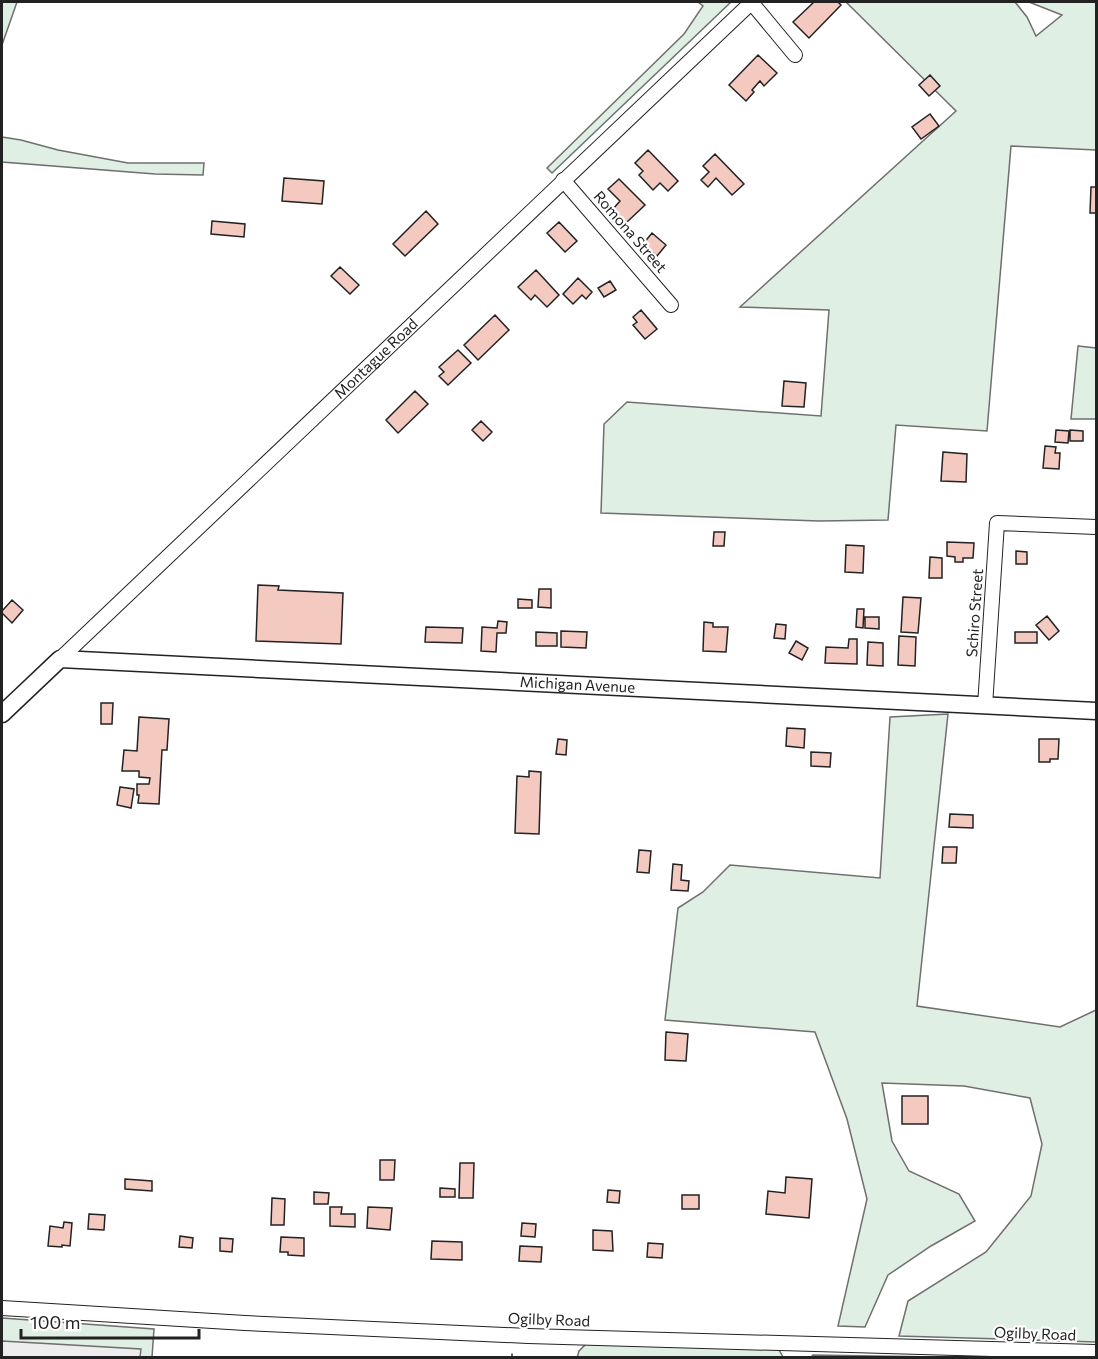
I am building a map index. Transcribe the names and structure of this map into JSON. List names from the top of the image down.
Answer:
{
  "streets": {
    "main road": ["Montague Road", "Michigan Avenue"],
    "street": ["Romona Street", "Schiro Street", "Ogilby Road"]
  },
  "crossings": [
    ["Romona Street", "Montague Road"],
    ["Montague Road", "Michigan Avenue"],
    ["Schiro Street", "Michigan Avenue"]
  ],
  "scale_bar": "100 m"
}
